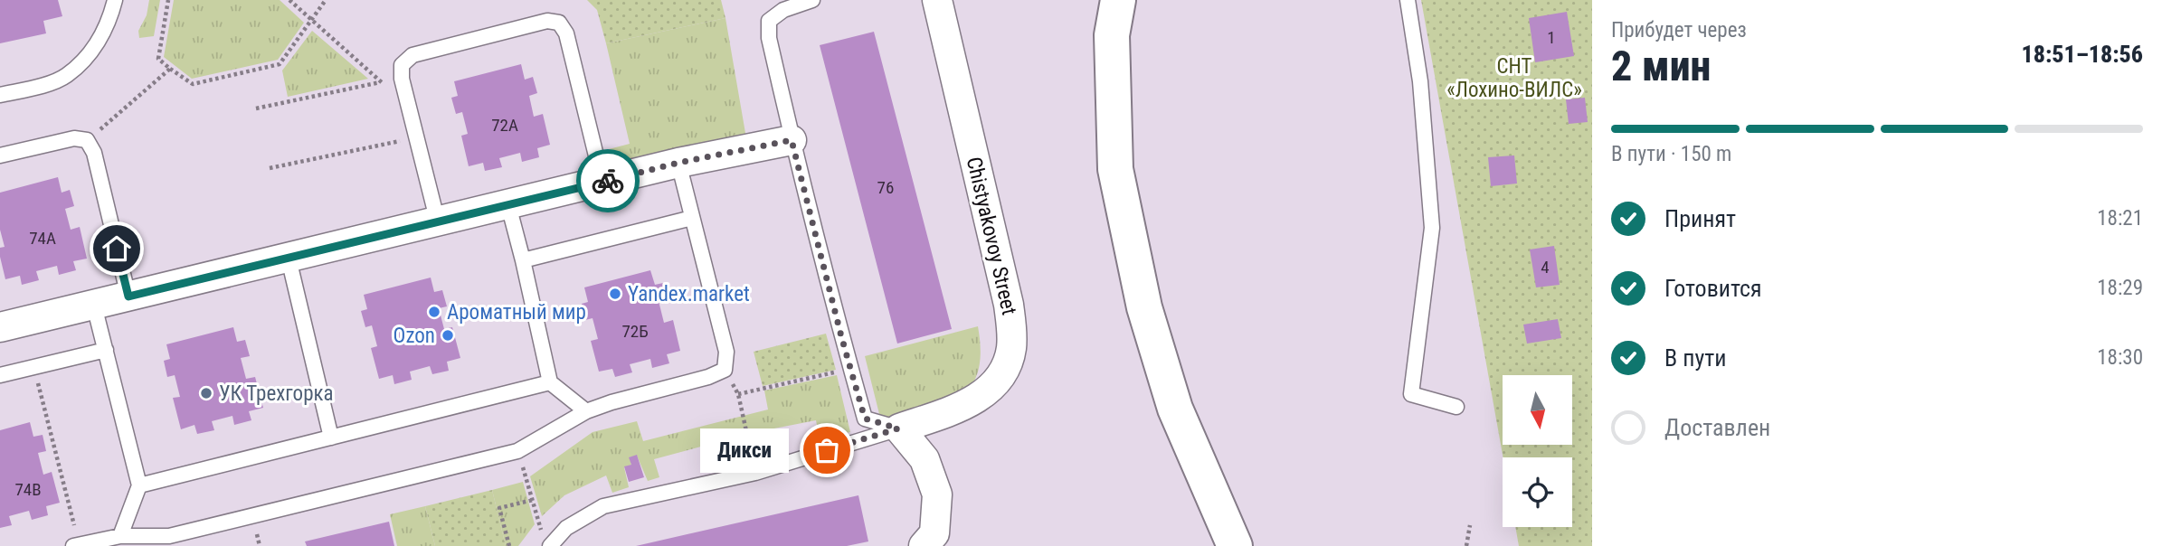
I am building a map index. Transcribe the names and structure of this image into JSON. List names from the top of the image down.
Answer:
{
  "streets": {
    "street": ["Chistyakovoy Street"]
  },
  "parks": ["СНТ «Лохино-ВИЛС»"],
  "places": [
    "Yandex.market",
    "Ароматный мир",
    "Ozon",
    "УК Трехгорка",
    "Дикси"
  ],
  "house_numbers": [
    "1",
    "72А",
    "76",
    "74А",
    "4",
    "72Б",
    "74В"
  ],
  "north": "bottom",
  "page": {
    "heading": ["2 мин", "Прибудет через", "18:51–18:56"],
    "bar": "В пути · 150 m",
    "list": [
      ["Принят", "18:21"],
      ["Готовится", "18:29"],
      ["В пути", "18:30"],
      "Доставлен"
    ],
    "bubble": "Дикси"
  }
}
